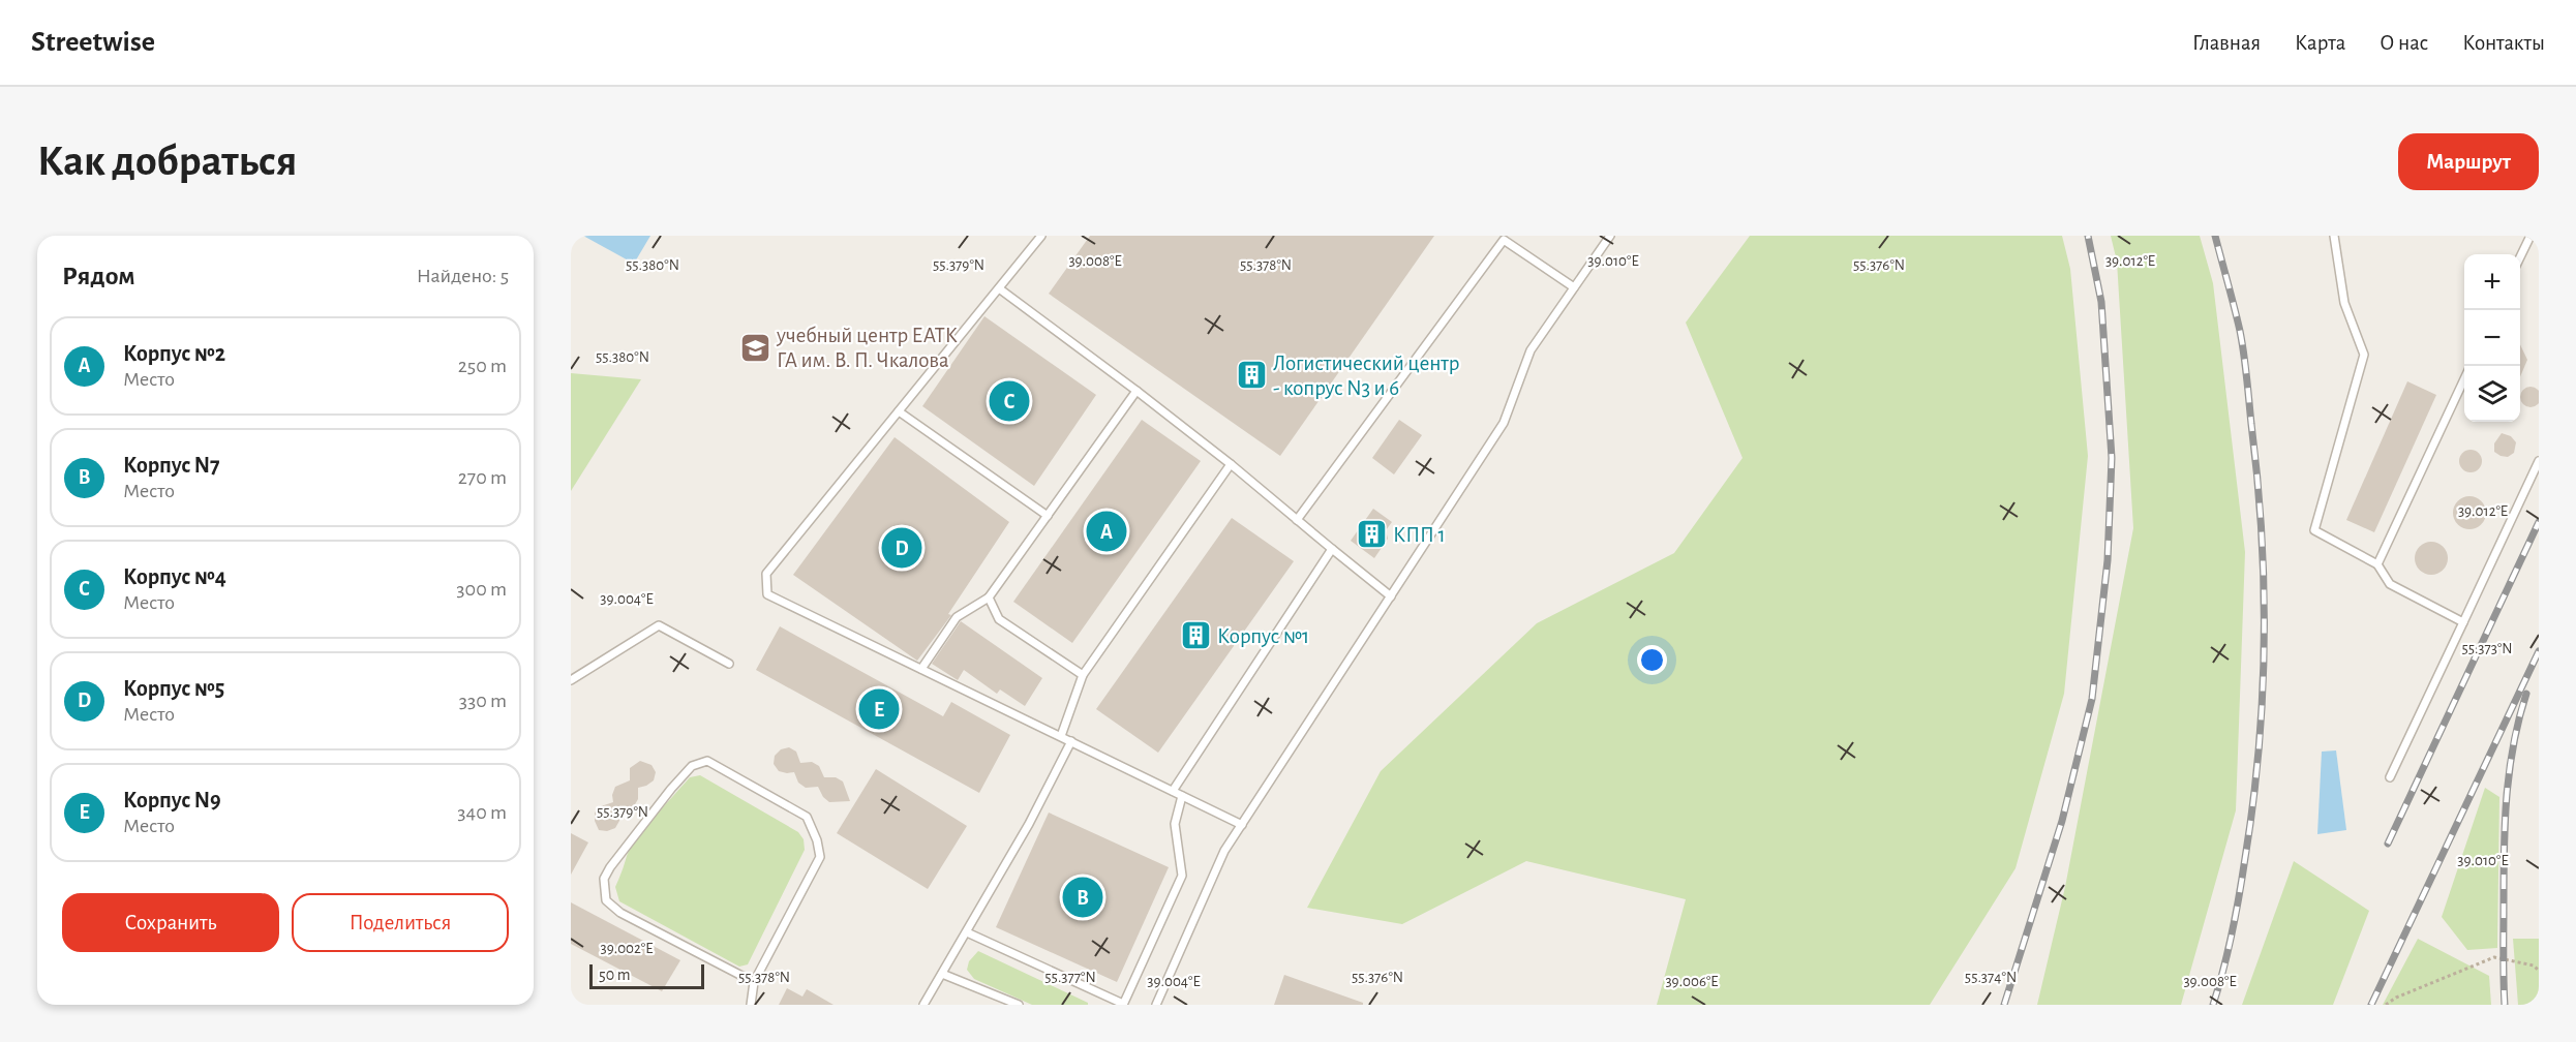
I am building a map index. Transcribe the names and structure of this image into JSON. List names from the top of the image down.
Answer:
{
  "places": {
    "school or university": ["учебный центр ЕАТК ГА им. В. П. Чкалова"],
    "building": ["Логистический центр - копрус N3 и 6", "КПП 1", "Корпус №1"]
  },
  "scale_bar": "50 m",
  "page": {
    "header": "Streetwise",
    "nav": [
      "Главная",
      "Карта",
      "О нас",
      "Контакты"
    ],
    "buttons": [
      "Маршрут",
      ["Сохранить", "Поделиться"]
    ],
    "title": "Как добраться",
    "heading": ["Рядом", "Найдено: 5"],
    "map_buttons": ["+", "−"],
    "list": [
      {
        "mark": "A",
        "name": "Корпус №2",
        "note": "Место",
        "value": "250 m"
      },
      {
        "mark": "B",
        "name": "Корпус N7",
        "note": "Место",
        "value": "270 m"
      },
      {
        "mark": "C",
        "name": "Корпус №4",
        "note": "Место",
        "value": "300 m"
      },
      {
        "mark": "D",
        "name": "Корпус №5",
        "note": "Место",
        "value": "330 m"
      },
      {
        "mark": "E",
        "name": "Корпус N9",
        "note": "Место",
        "value": "340 m"
      }
    ],
    "pins": [
      "C",
      "A",
      "D",
      "E",
      "B"
    ],
    "scale": "50 m"
  },
  "coordinates": [
    "39.012°E",
    "39.008°E",
    "39.010°E",
    "55.380°N",
    "55.379°N",
    "55.378°N",
    "55.376°N",
    "39.004°E",
    "55.373°N",
    "39.002°E",
    "55.377°N",
    "55.374°N",
    "39.006°E"
  ]
}
